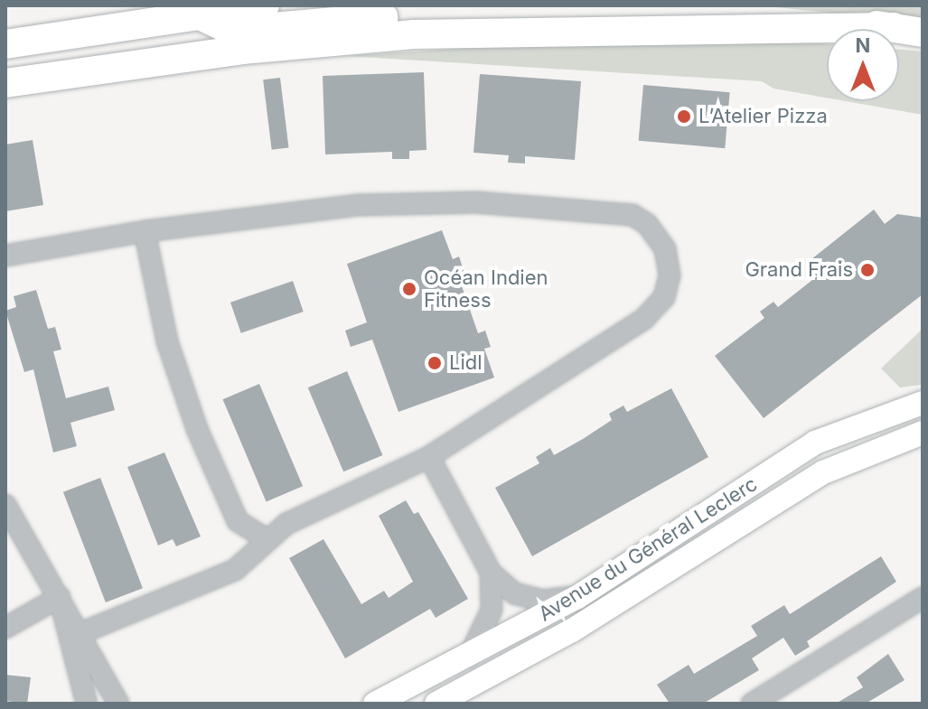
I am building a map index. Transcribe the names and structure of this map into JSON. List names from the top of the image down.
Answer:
{
  "streets": {
    "main road": ["Avenue du Général Leclerc"]
  },
  "places": [
    "L’Atelier Pizza",
    "Grand Frais",
    "Océan Indien Fitness",
    "Lidl"
  ],
  "north": "top"
}
